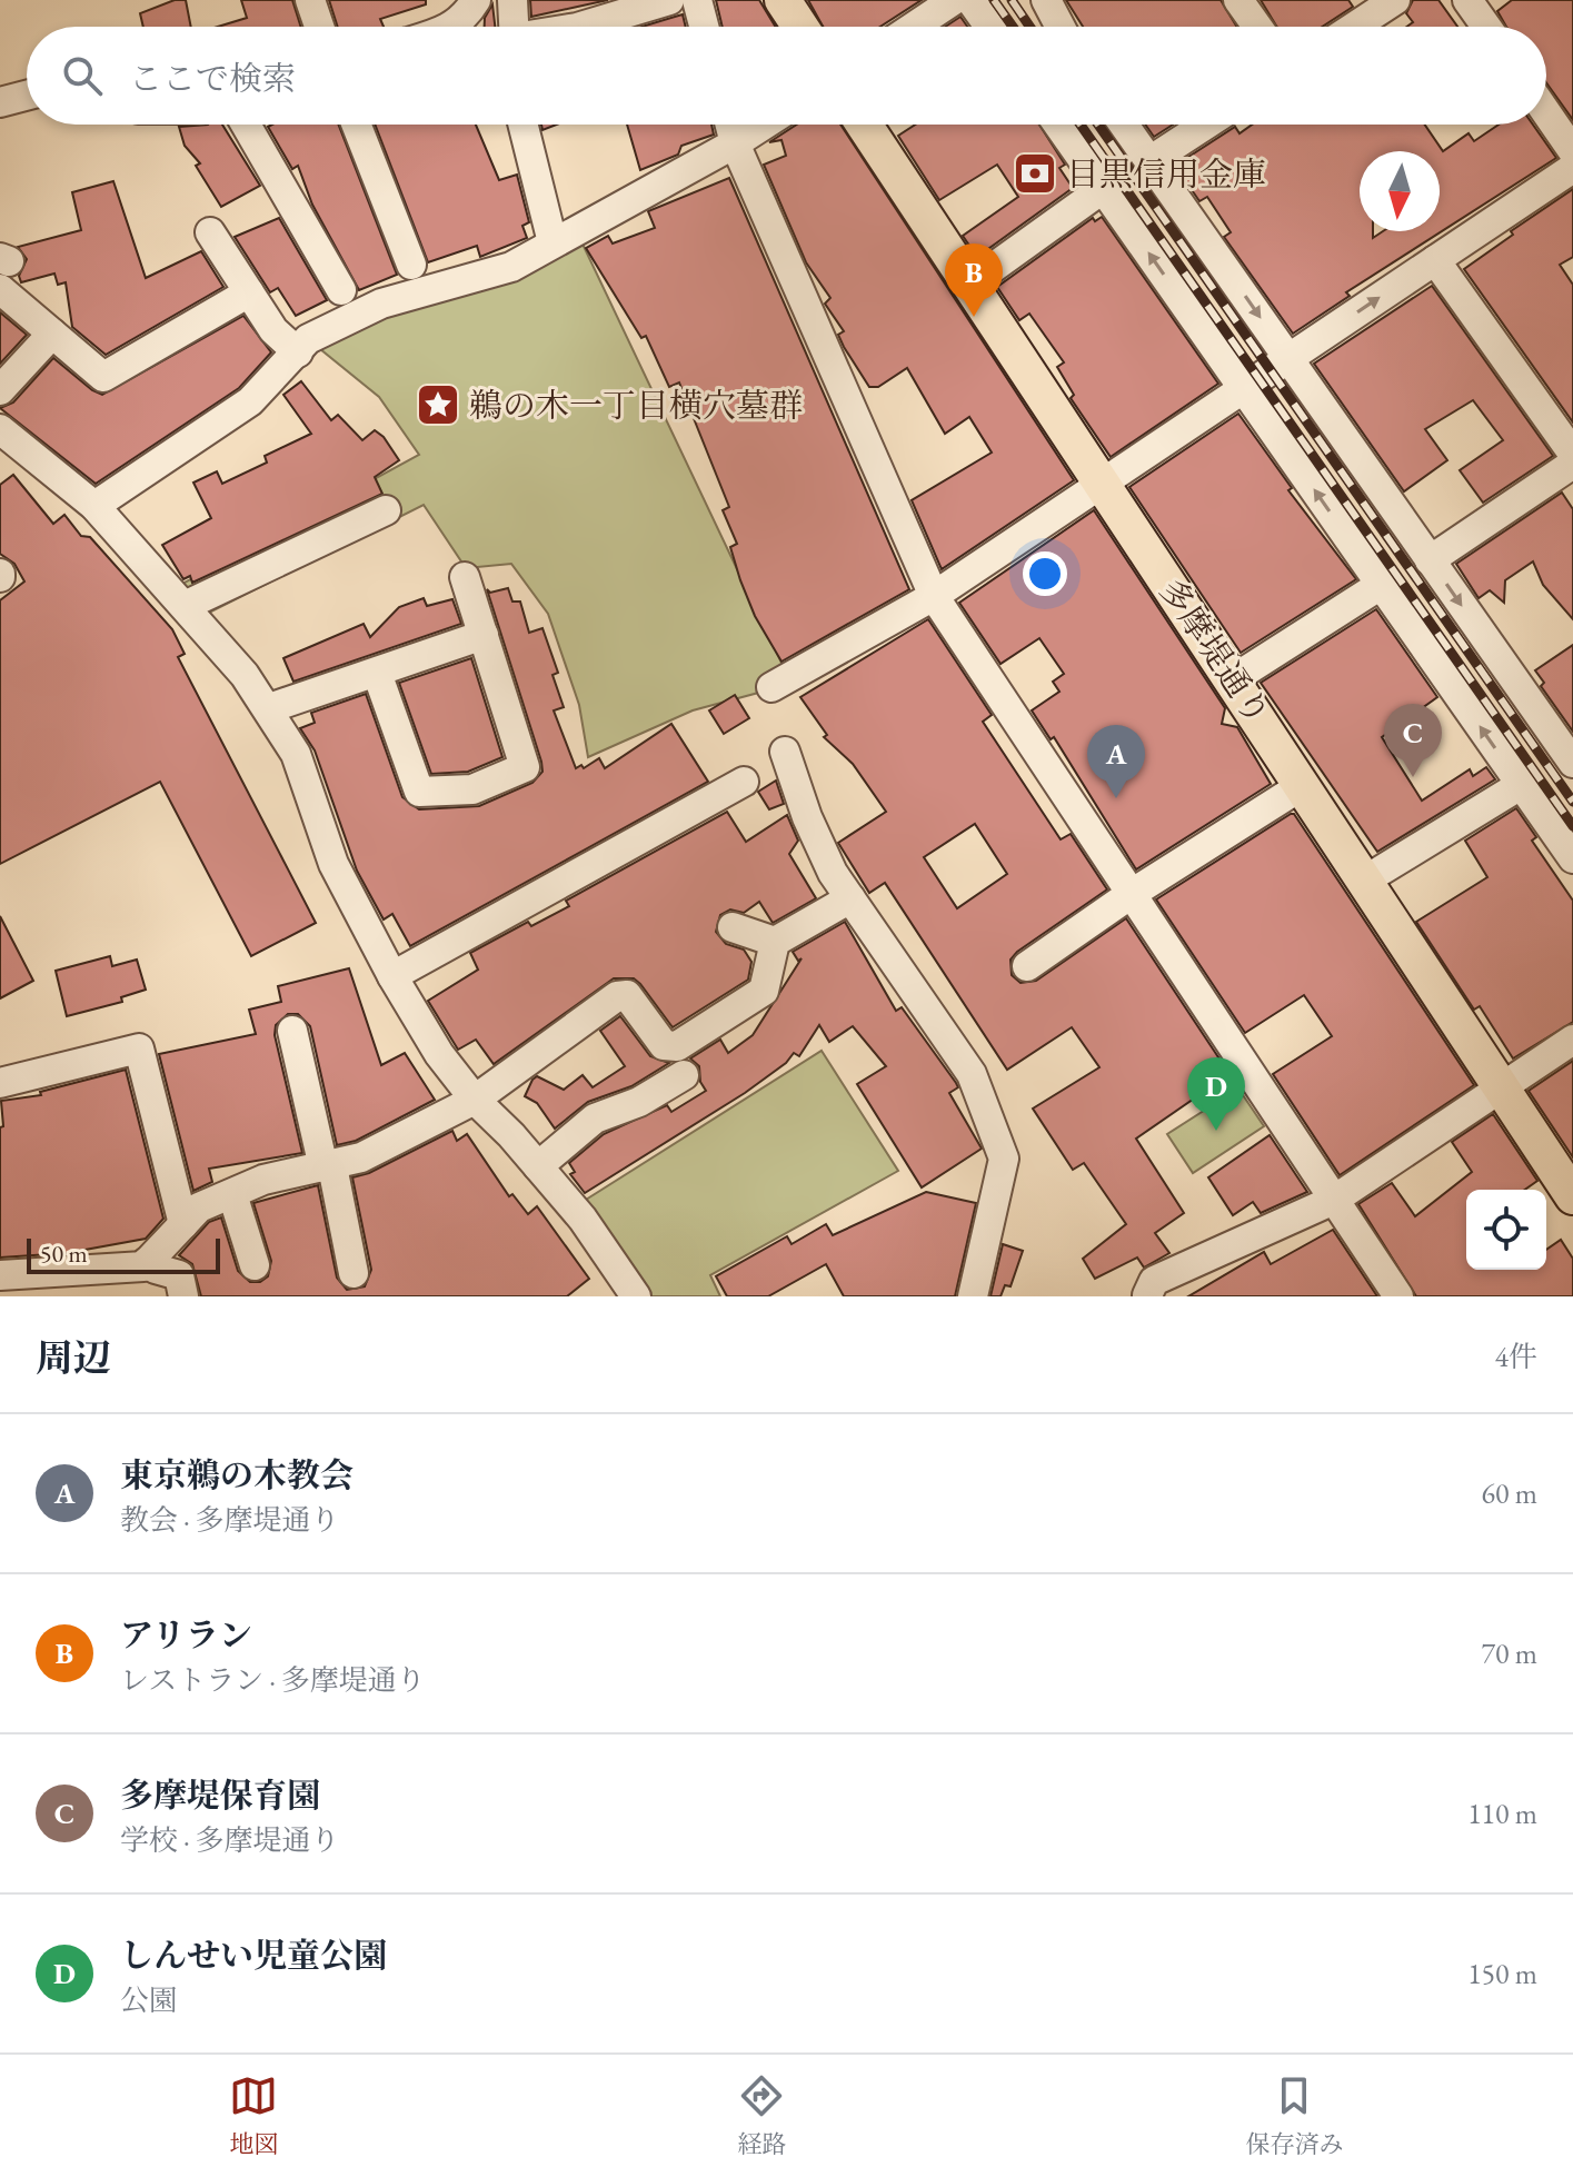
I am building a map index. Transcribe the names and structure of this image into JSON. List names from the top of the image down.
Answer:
{
  "streets": {
    "main road": ["多摩堤通り"]
  },
  "places": {
    "bank": ["目黒信用金庫"],
    "place": ["鵜の木一丁目横穴墓群"]
  },
  "scale_bar": "50 m",
  "north": "bottom",
  "page": {
    "search": "ここで検索",
    "pins": [
      "B",
      "C",
      "A",
      "D"
    ],
    "scale": "50 m",
    "heading": ["周辺", "4件"],
    "list": [
      {
        "mark": "A",
        "name": "東京鵜の木教会",
        "note": "教会 · 多摩堤通り",
        "value": "60 m"
      },
      {
        "mark": "B",
        "name": "アリラン",
        "note": "レストラン · 多摩堤通り",
        "value": "70 m"
      },
      {
        "mark": "C",
        "name": "多摩堤保育園",
        "note": "学校 · 多摩堤通り",
        "value": "110 m"
      },
      {
        "mark": "D",
        "name": "しんせい児童公園",
        "note": "公園",
        "value": "150 m"
      }
    ],
    "nav": ["地図", "経路", "保存済み"]
  }
}
